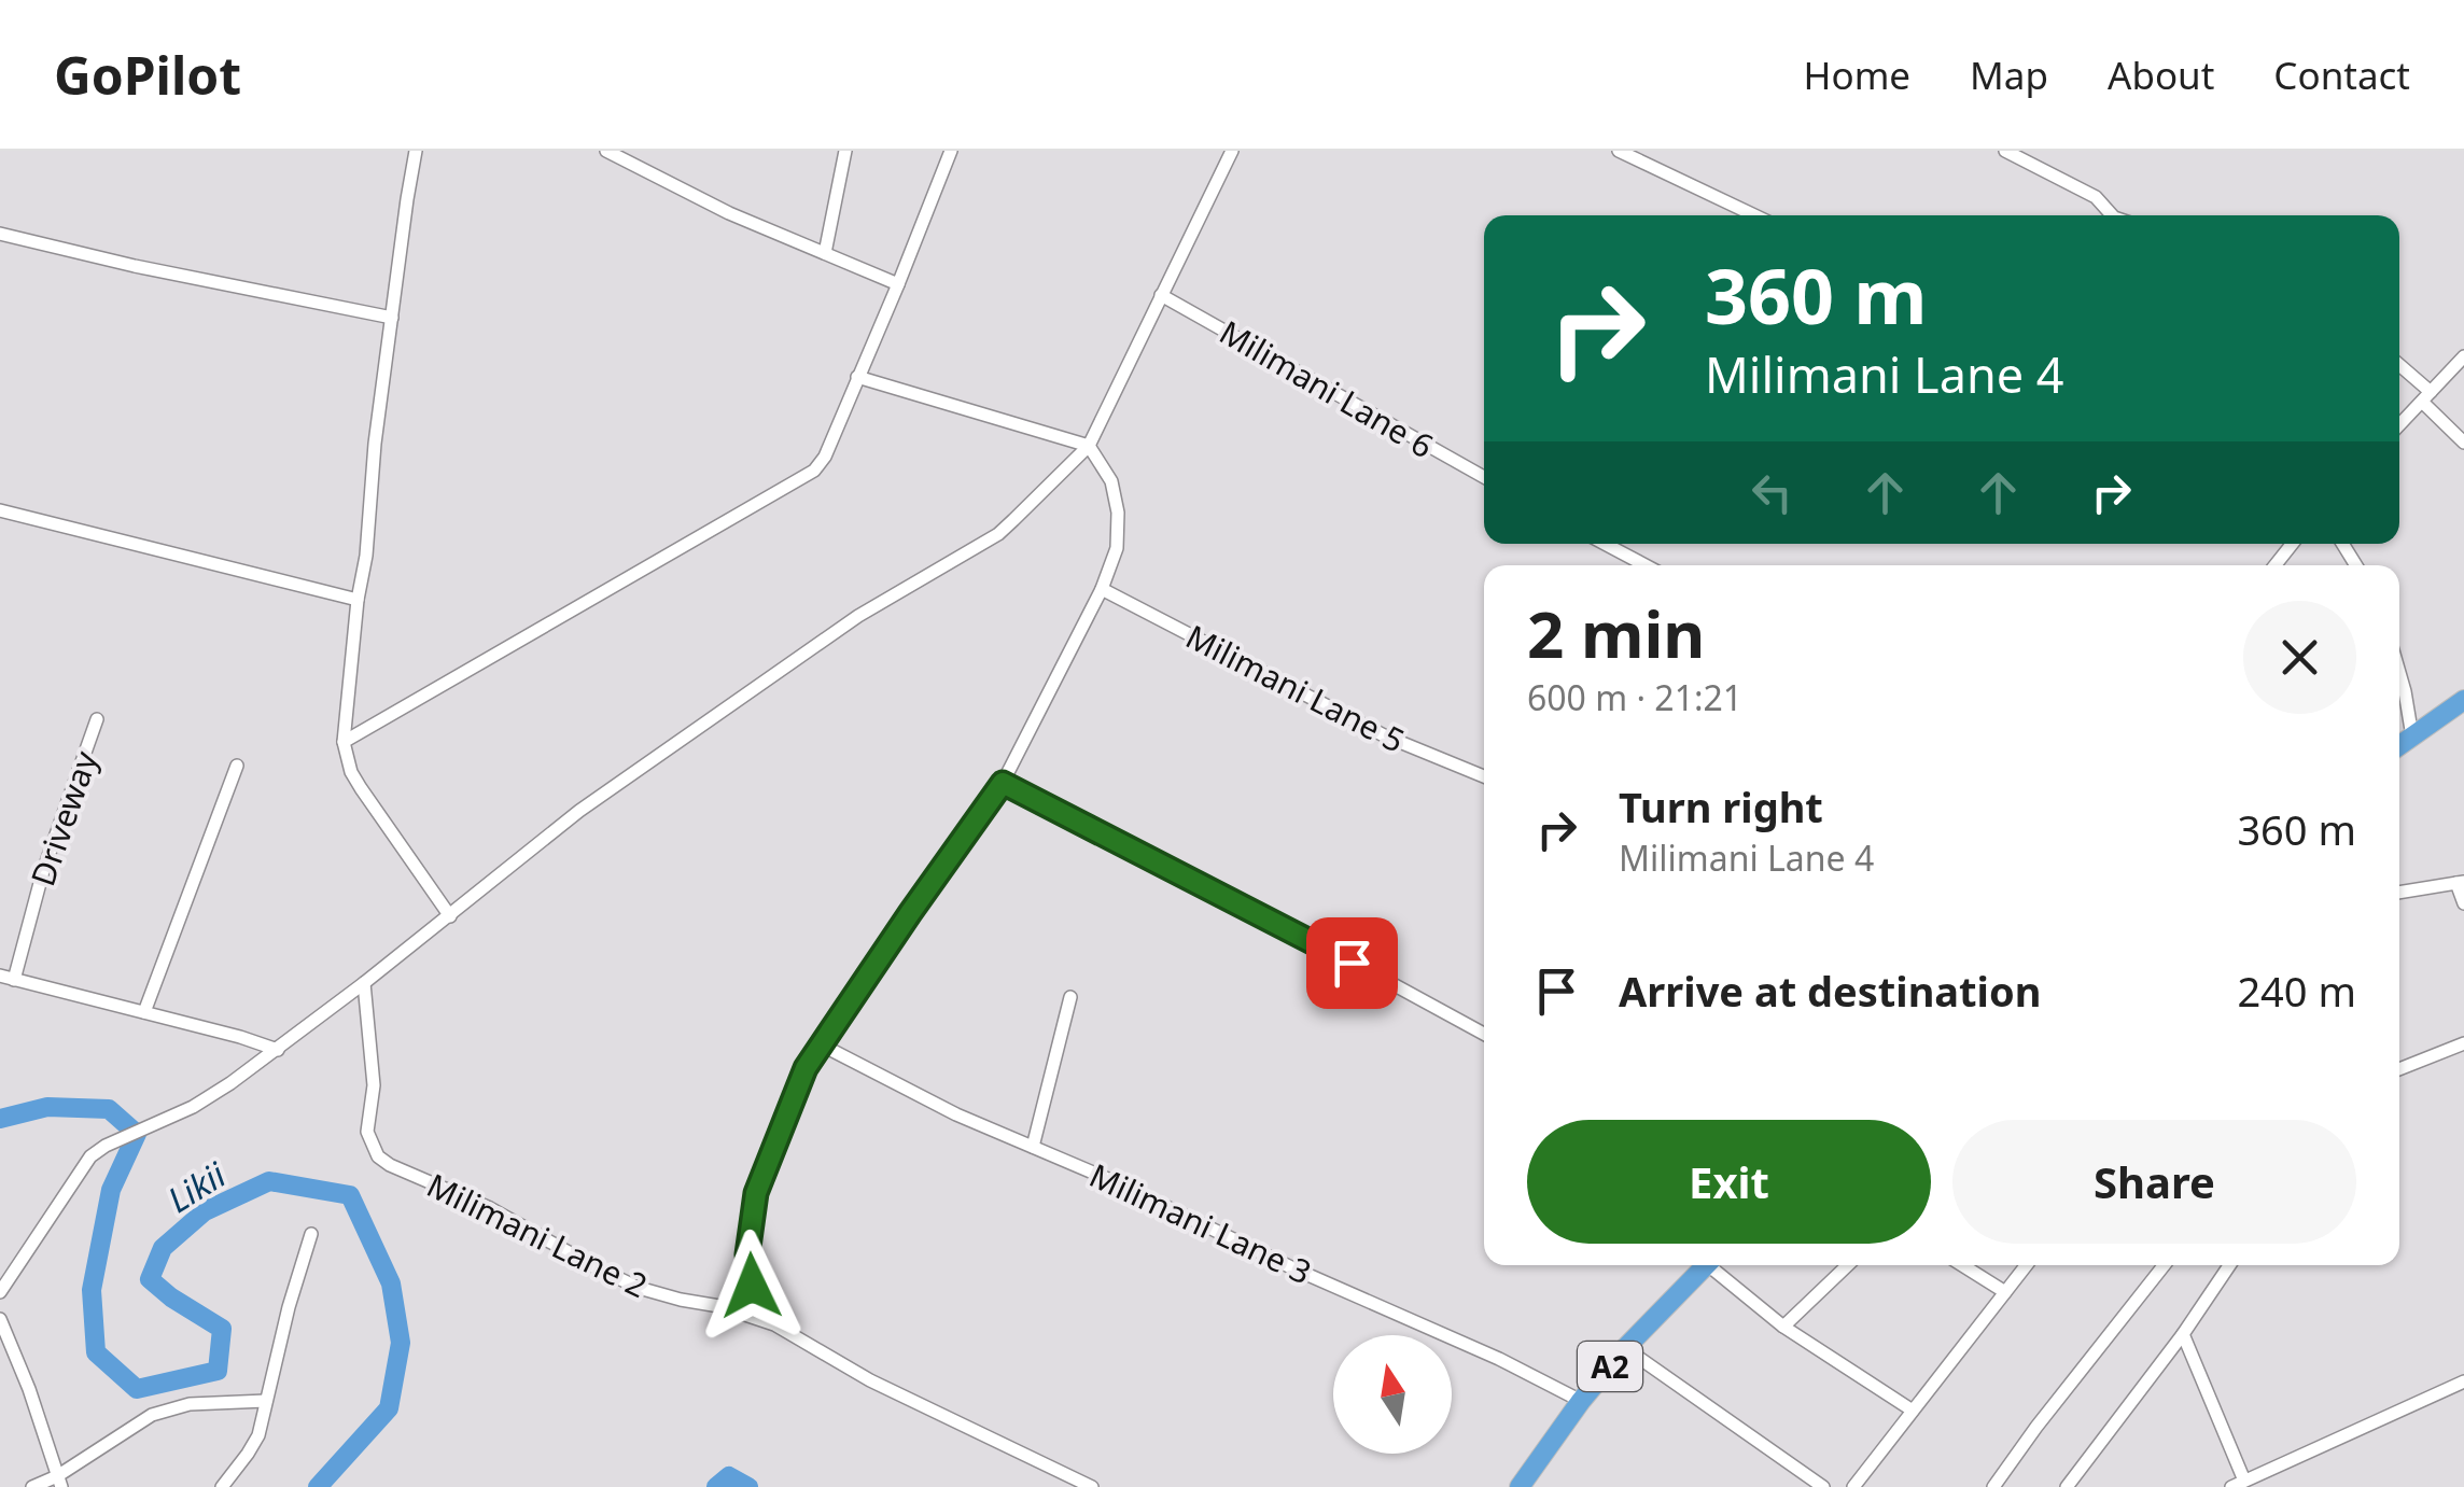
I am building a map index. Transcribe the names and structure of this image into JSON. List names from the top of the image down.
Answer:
{
  "streets": {
    "highway": ["A2"],
    "street": [
      "Milimani Lane 6",
      "Milimani Lane 5",
      "Driveway",
      "Milimani Lane 3",
      "Milimani Lane 2"
    ]
  },
  "crossings": [
    ["Milimani Lane 3", "A2"]
  ],
  "water": ["Likii"],
  "north": "top",
  "page": {
    "header": "GoPilot",
    "nav": [
      "Home",
      "Map",
      "About",
      "Contact"
    ],
    "turn": ["360 m", "Milimani Lane 4"],
    "heading": ["2 min", "600 m · 21:21"],
    "list": [
      {
        "name": "Turn right",
        "note": "Milimani Lane 4",
        "value": "360 m"
      },
      {
        "name": "Arrive at destination",
        "value": "240 m"
      }
    ],
    "buttons": ["Exit", "Share"]
  }
}
